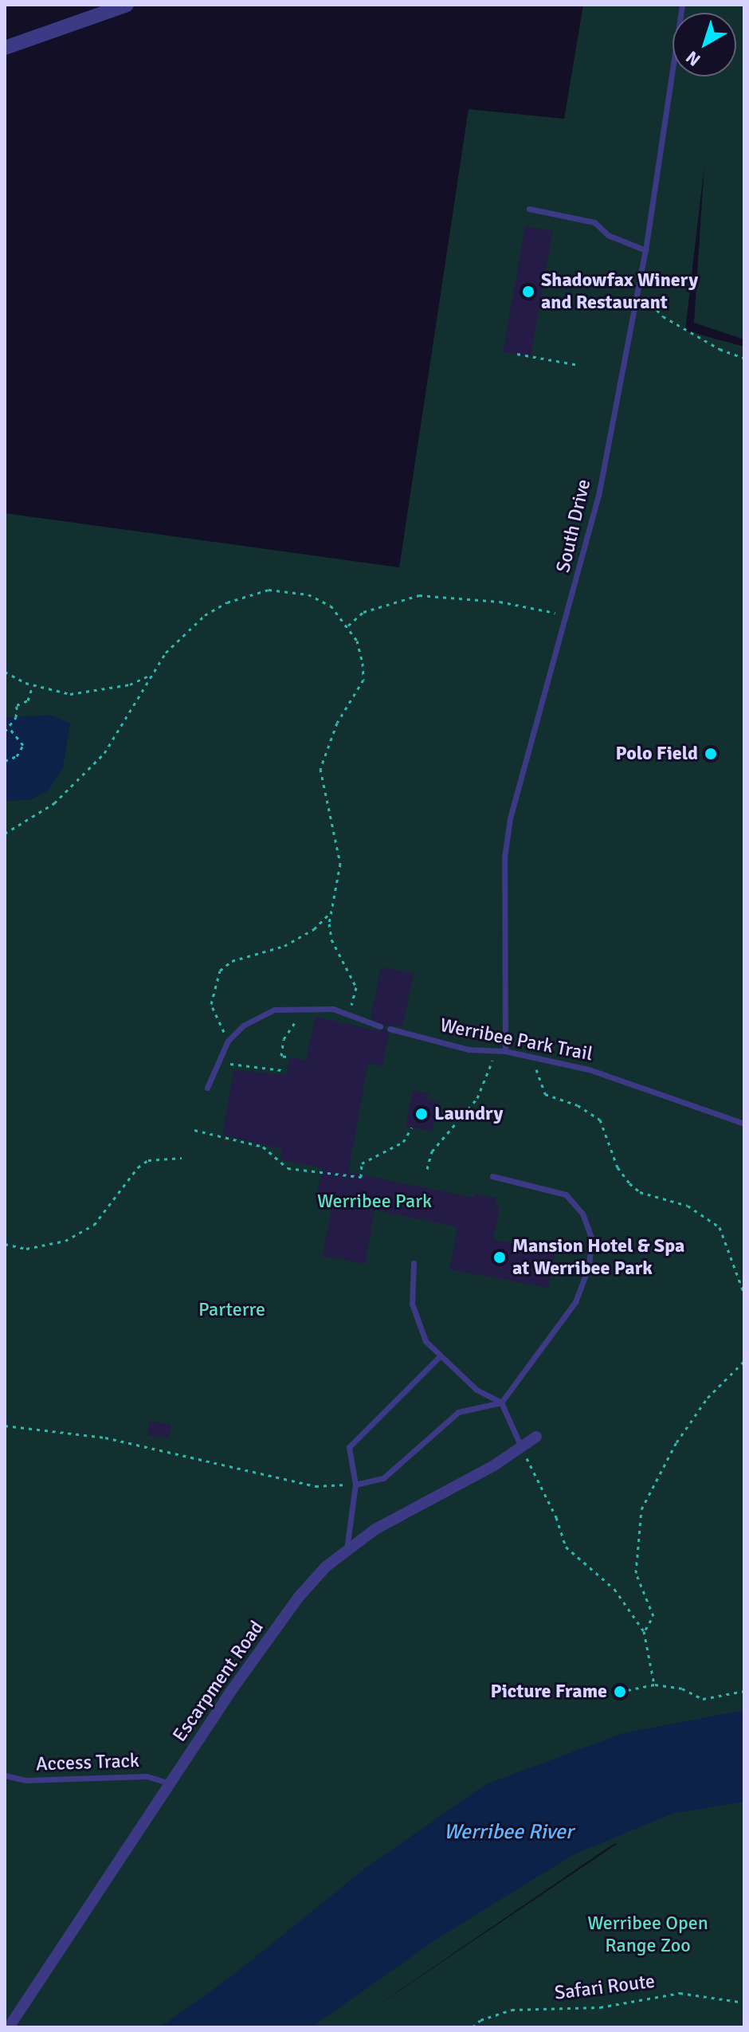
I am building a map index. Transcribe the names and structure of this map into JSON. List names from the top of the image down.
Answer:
{
  "streets": {
    "street": ["Escarpment Road"],
    "lane": ["South Drive", "Werribee Park Trail", "Access Track"],
    "path": ["Safari Route"]
  },
  "crossings": [
    ["South Drive", "Werribee Park Trail"],
    ["Escarpment Road", "Access Track"]
  ],
  "water": ["Werribee River"],
  "parks": ["Werribee Park", "Parterre", "Werribee Open Range Zoo"],
  "places": [
    "Shadowfax Winery and Restaurant",
    "Polo Field",
    "Laundry",
    "Mansion Hotel & Spa at Werribee Park",
    "Picture Frame"
  ],
  "north": "bottom left"
}
